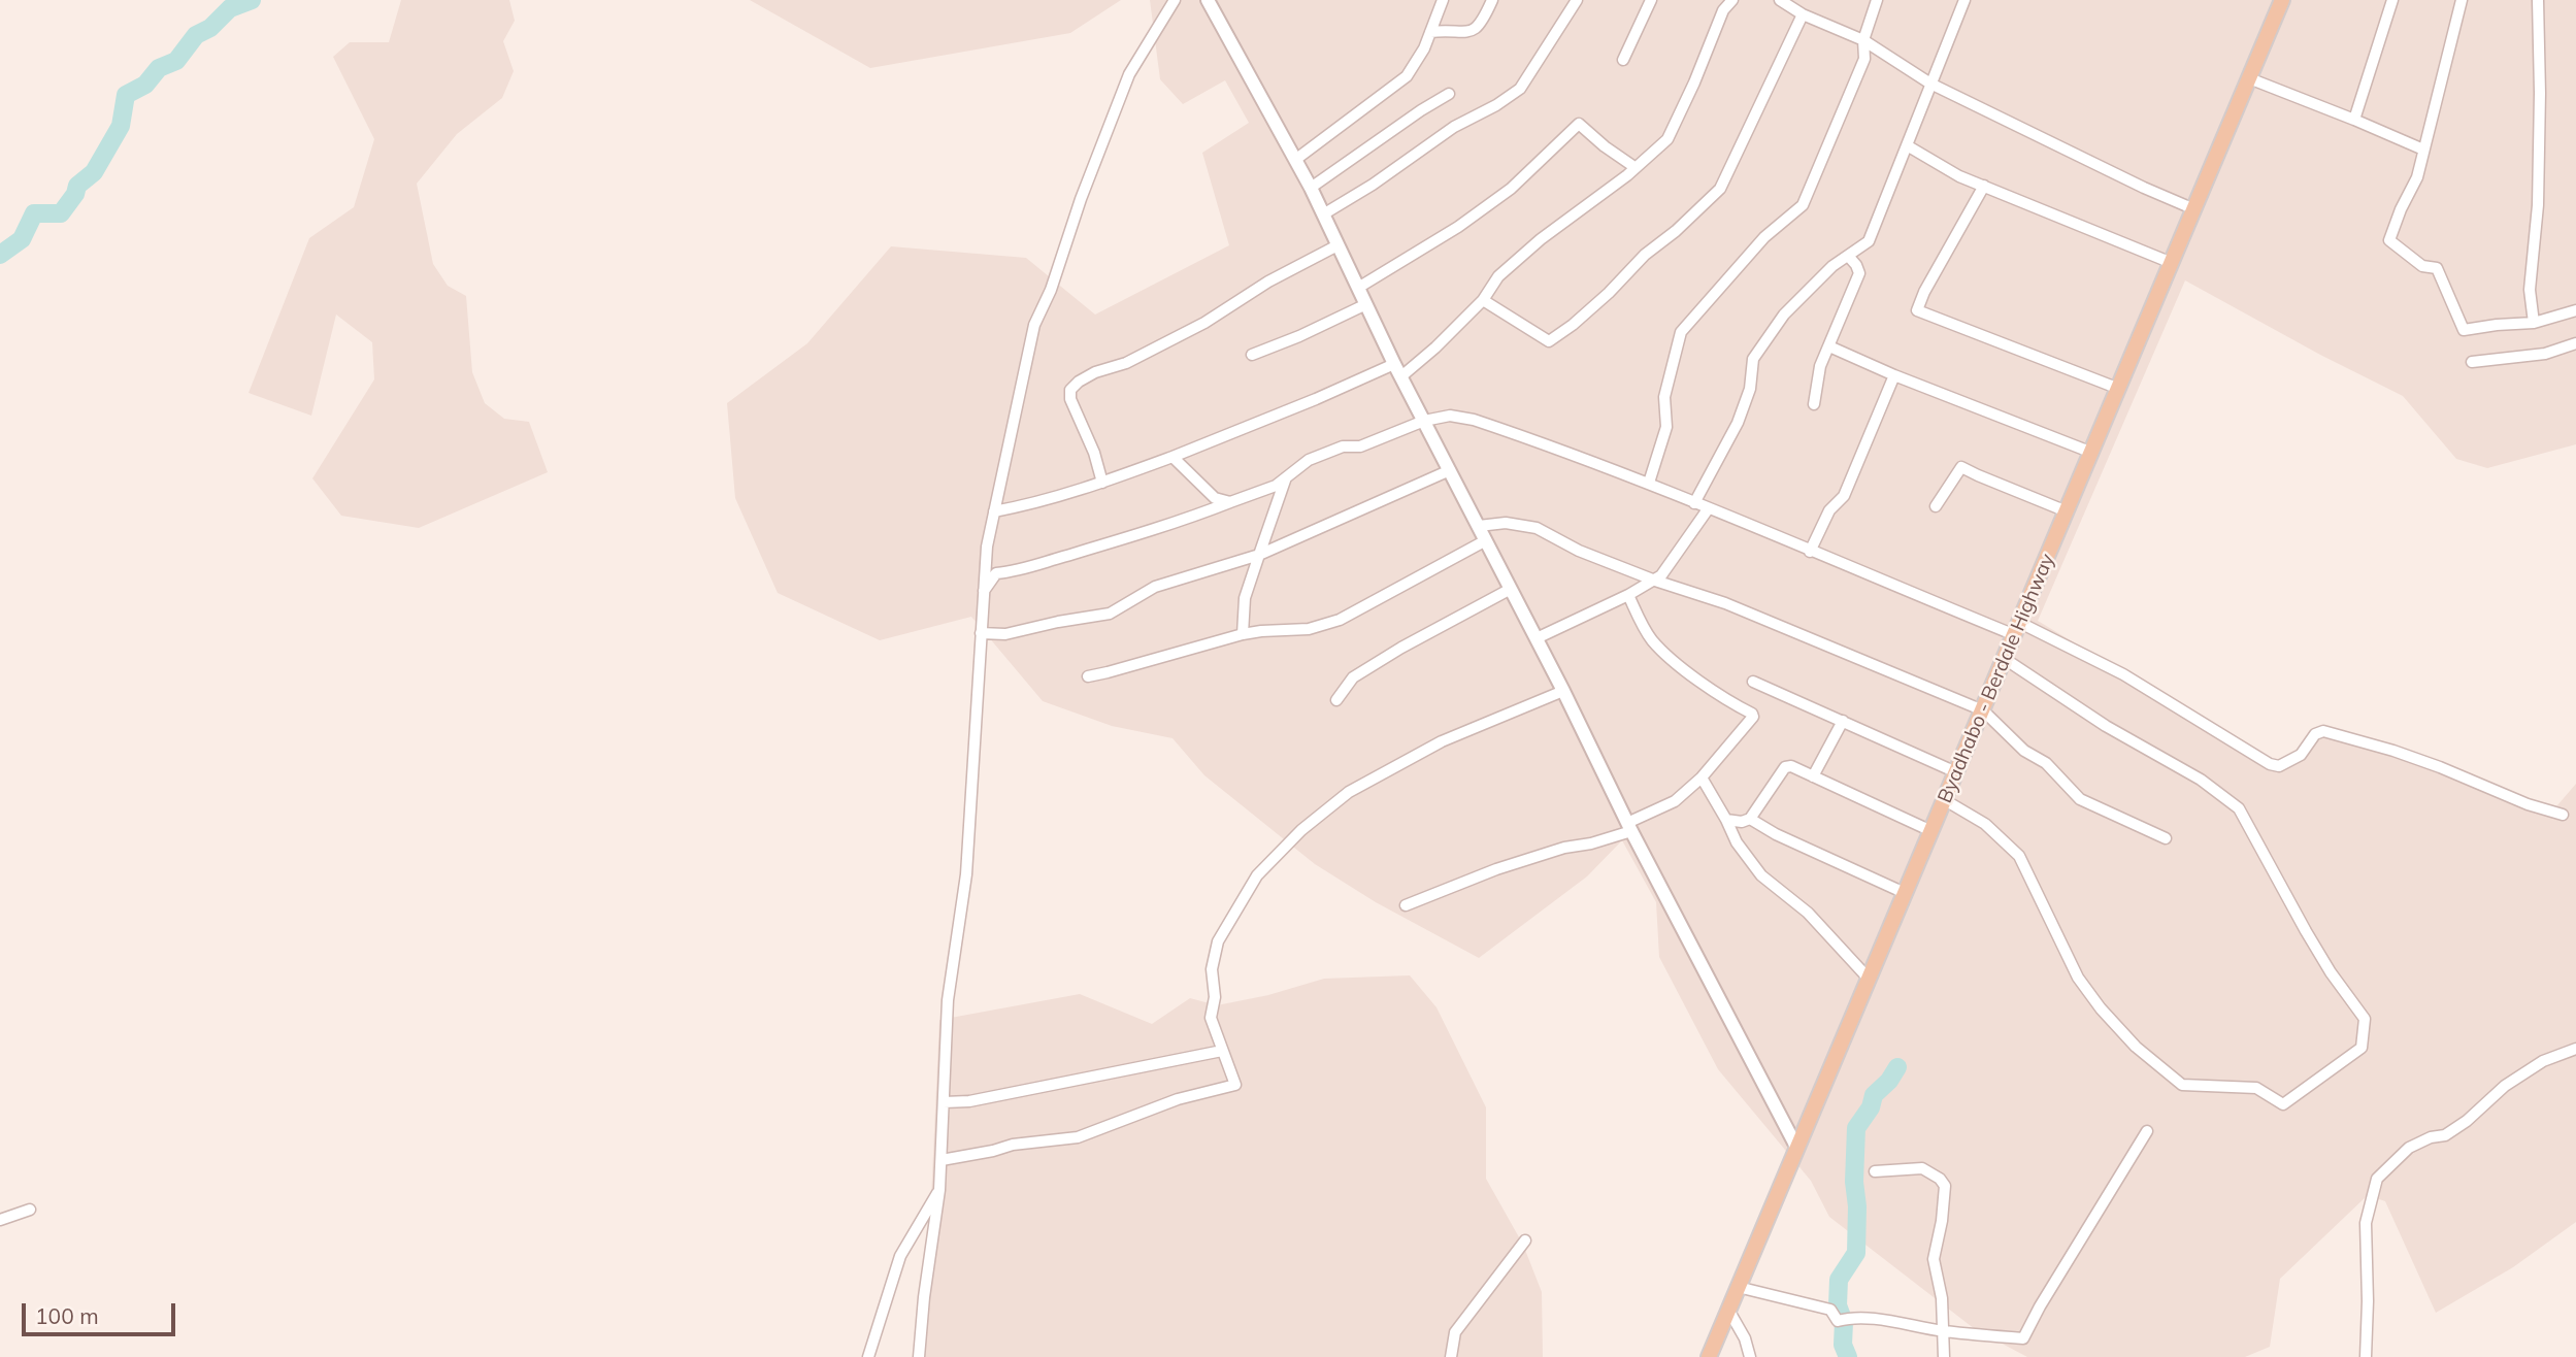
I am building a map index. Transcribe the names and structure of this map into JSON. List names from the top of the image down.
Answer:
{
  "streets": {
    "main road": ["Byadhabo - Berdale Highway"]
  },
  "scale_bar": "100 m"
}
